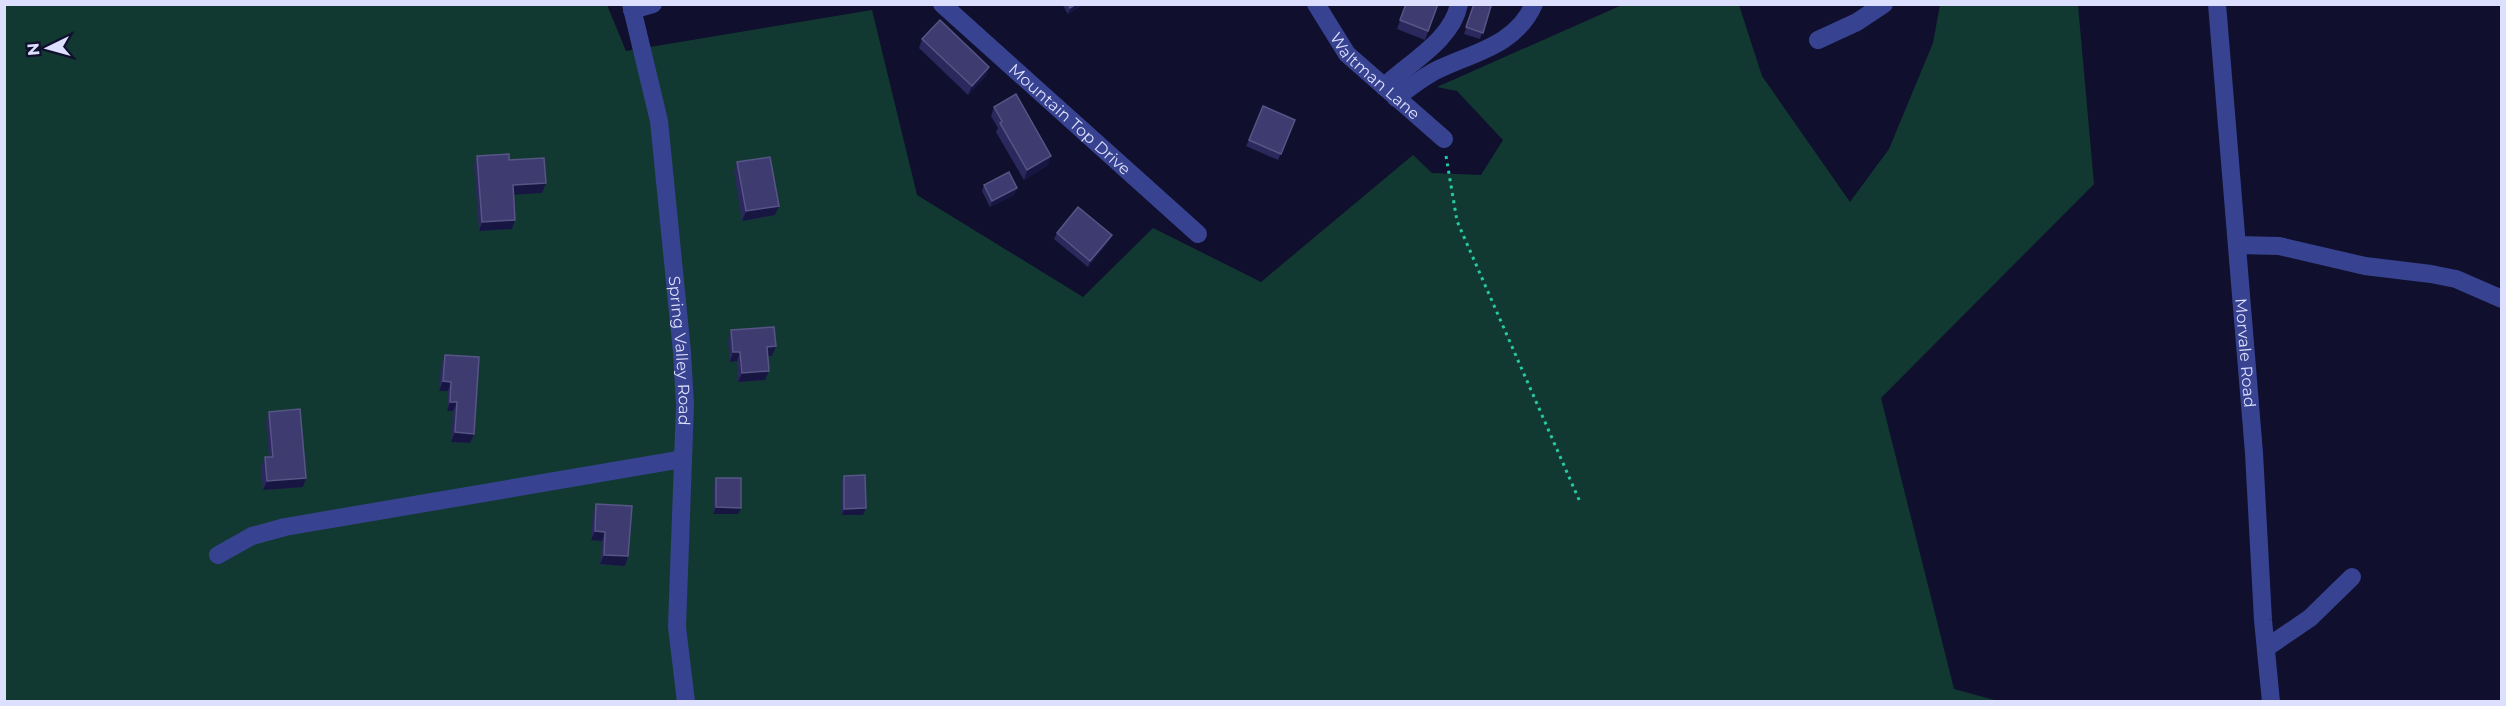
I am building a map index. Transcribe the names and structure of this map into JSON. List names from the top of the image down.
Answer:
{
  "streets": {
    "street": [
      "Waltman Lane",
      "Mountain Top Drive",
      "Spring Valley Road",
      "Morvale Road"
    ]
  },
  "north": "left"
}
